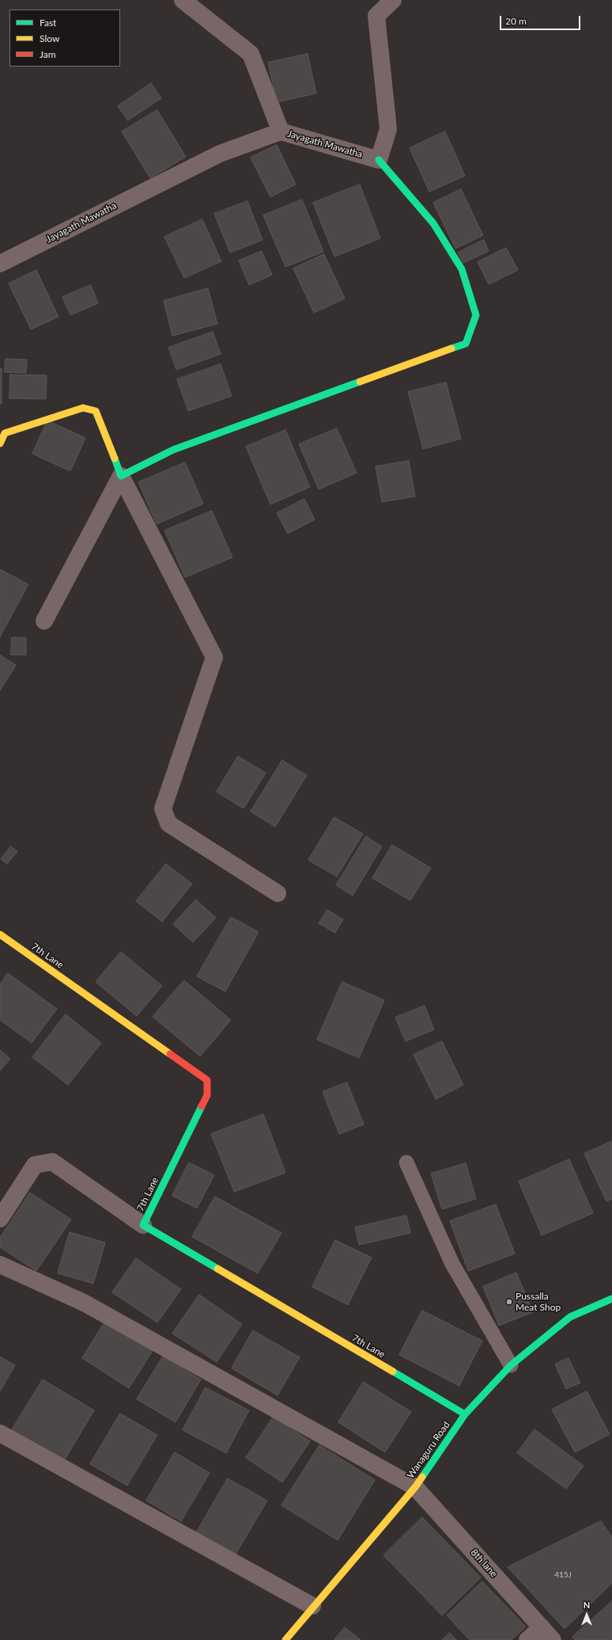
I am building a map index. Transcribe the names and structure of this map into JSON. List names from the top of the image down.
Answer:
{
  "streets": {
    "street": [
      "Jayagath Mawatha",
      "7th Lane",
      "Wanaguru Road",
      "8th lane"
    ]
  },
  "crossings": [
    ["7th Lane", "Wanaguru Road"],
    ["Wanaguru Road", "8th lane"]
  ],
  "places": ["Pussalla Meat Shop"],
  "house_numbers": ["415J"],
  "legend": ["Fast", "Slow", "Jam"],
  "scale_bar": "20 m",
  "north": "top"
}
